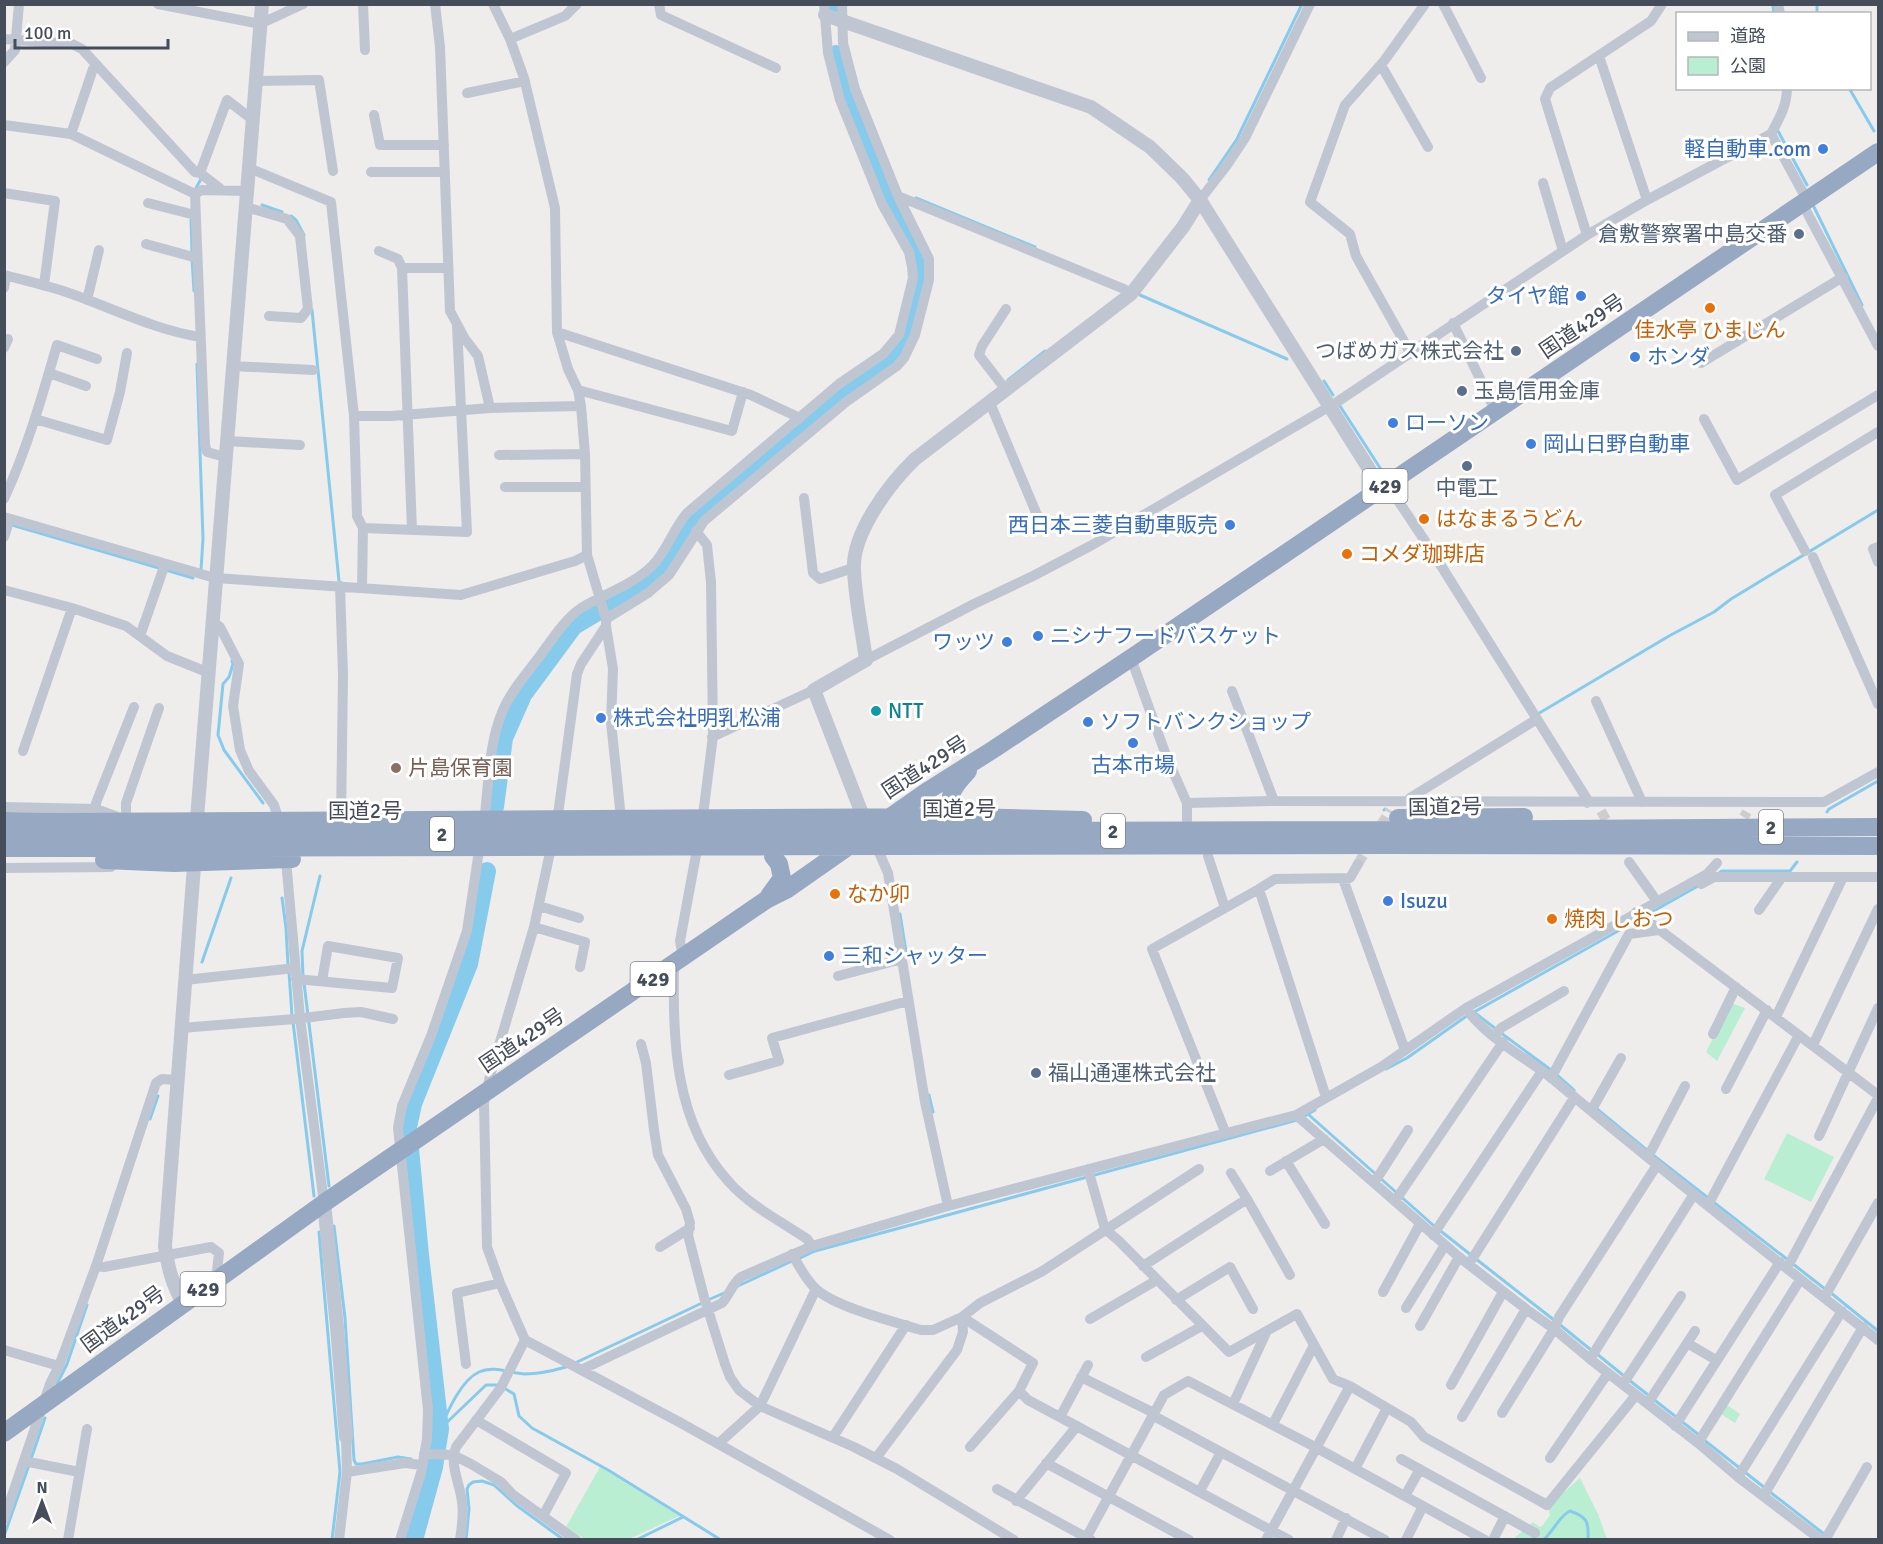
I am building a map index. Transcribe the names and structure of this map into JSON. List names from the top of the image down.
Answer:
{
  "streets": {
    "highway": [
      "国道429号",
      "429",
      "国道2号",
      "2"
    ]
  },
  "places": [
    "軽自動車.com",
    "倉敷警察署中島交番",
    "タイヤ館",
    "佳水亭 ひまじん",
    "つばめガス株式会社",
    "ホンダ",
    "玉島信用金庫",
    "ローソン",
    "岡山日野自動車",
    "中電工",
    "はなまるうどん",
    "西日本三菱自動車販売",
    "コメダ珈琲店",
    "ニシナフードバスケット",
    "ワッツ",
    "NTT",
    "株式会社明乳松浦",
    "ソフトバンクショップ",
    "古本市場",
    "片島保育園",
    "なか卯",
    "Isuzu",
    "焼肉 しおつ",
    "三和シャッター",
    "福山通運株式会社"
  ],
  "legend": ["道路", "公園"],
  "scale_bar": "100 m",
  "north": "top"
}
